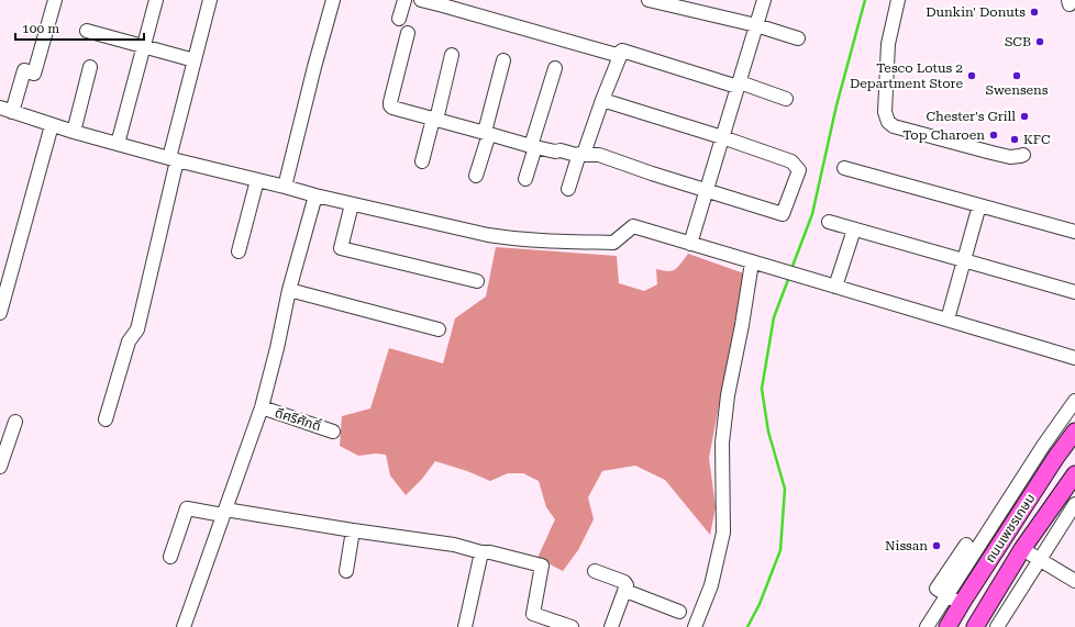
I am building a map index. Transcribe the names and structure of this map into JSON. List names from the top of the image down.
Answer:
{
  "streets": {
    "main road": ["ถนนเพชรเกษม"],
    "street": ["ดีศรีศักดิ์"]
  },
  "places": [
    "Dunkin' Donuts",
    "SCB",
    "Tesco Lotus 2 Department Store",
    "Swensens",
    "Chester's Grill",
    "Top Charoen",
    "KFC",
    "Nissan"
  ],
  "scale_bar": "100 m"
}
